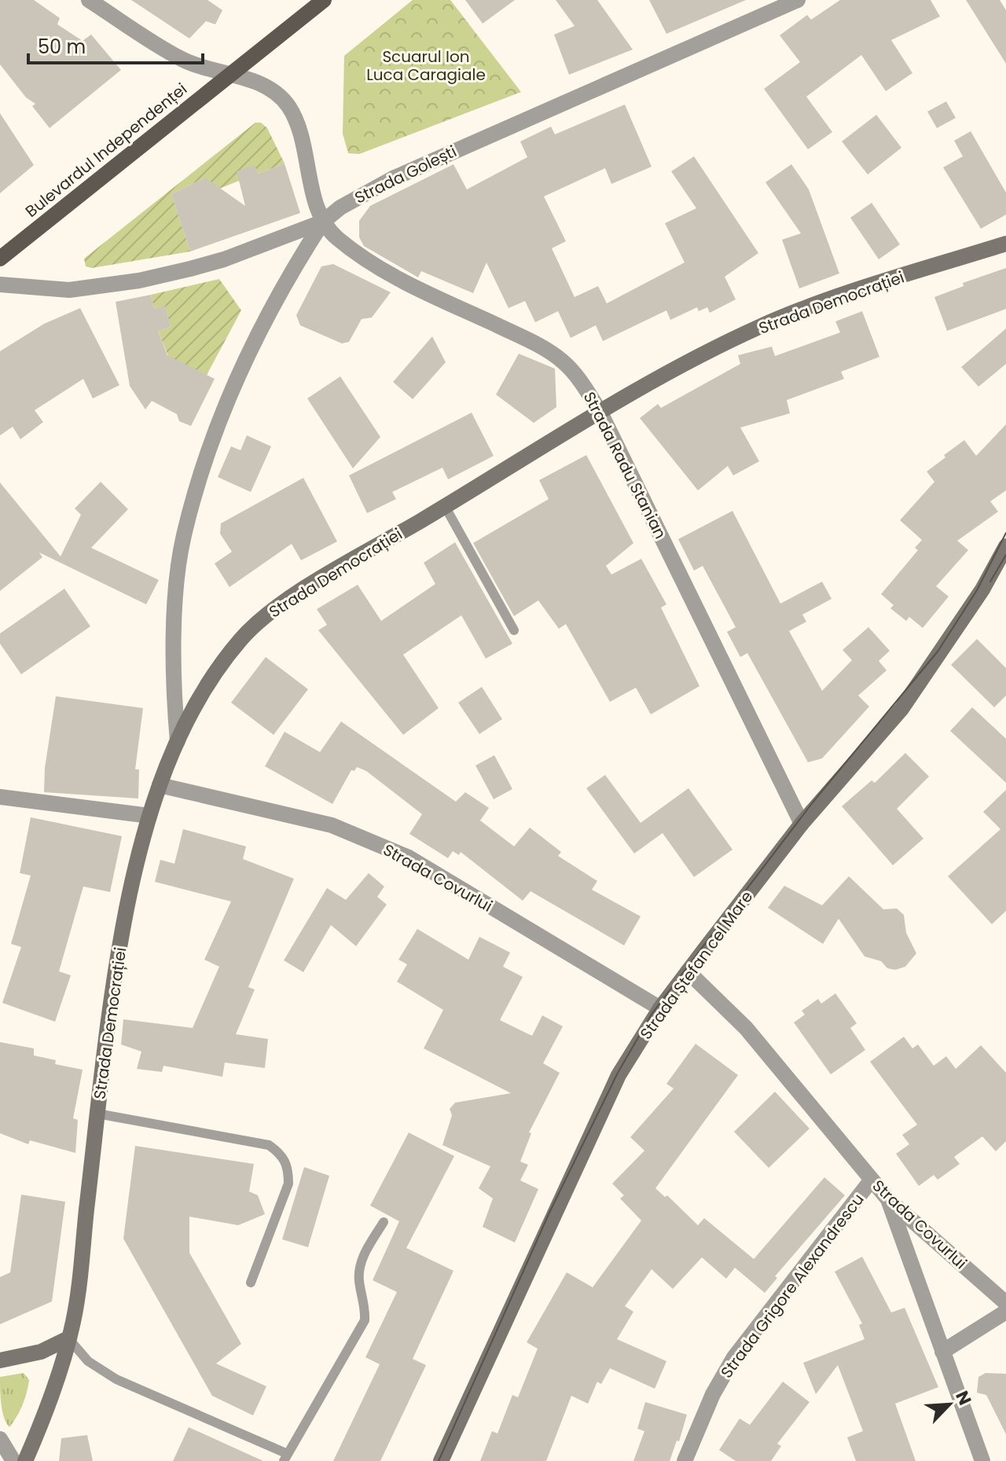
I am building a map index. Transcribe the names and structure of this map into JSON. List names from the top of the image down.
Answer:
{
  "streets": {
    "main road": ["Bulevardul Independenței", "Strada Democrației", "Strada Ștefan cel Mare"],
    "street": [
      "Strada Golești",
      "Strada Radu Stanian",
      "Strada Covurlui",
      "Strada Grigore Alexandrescu"
    ]
  },
  "crossings": [
    ["Bulevardul Independenței", "Strada Radu Stanian"],
    ["Strada Golești", "Strada Radu Stanian"],
    ["Strada Democrației", "Strada Radu Stanian"],
    ["Strada Democrației", "Strada Covurlui"],
    ["Strada Radu Stanian", "Strada Ștefan cel Mare"],
    ["Strada Covurlui", "Strada Ștefan cel Mare"],
    ["Strada Covurlui", "Strada Grigore Alexandrescu"]
  ],
  "parks": ["Scuarul Ion Luca Caragiale"],
  "scale_bar": "50 m",
  "north": "top right"
}
